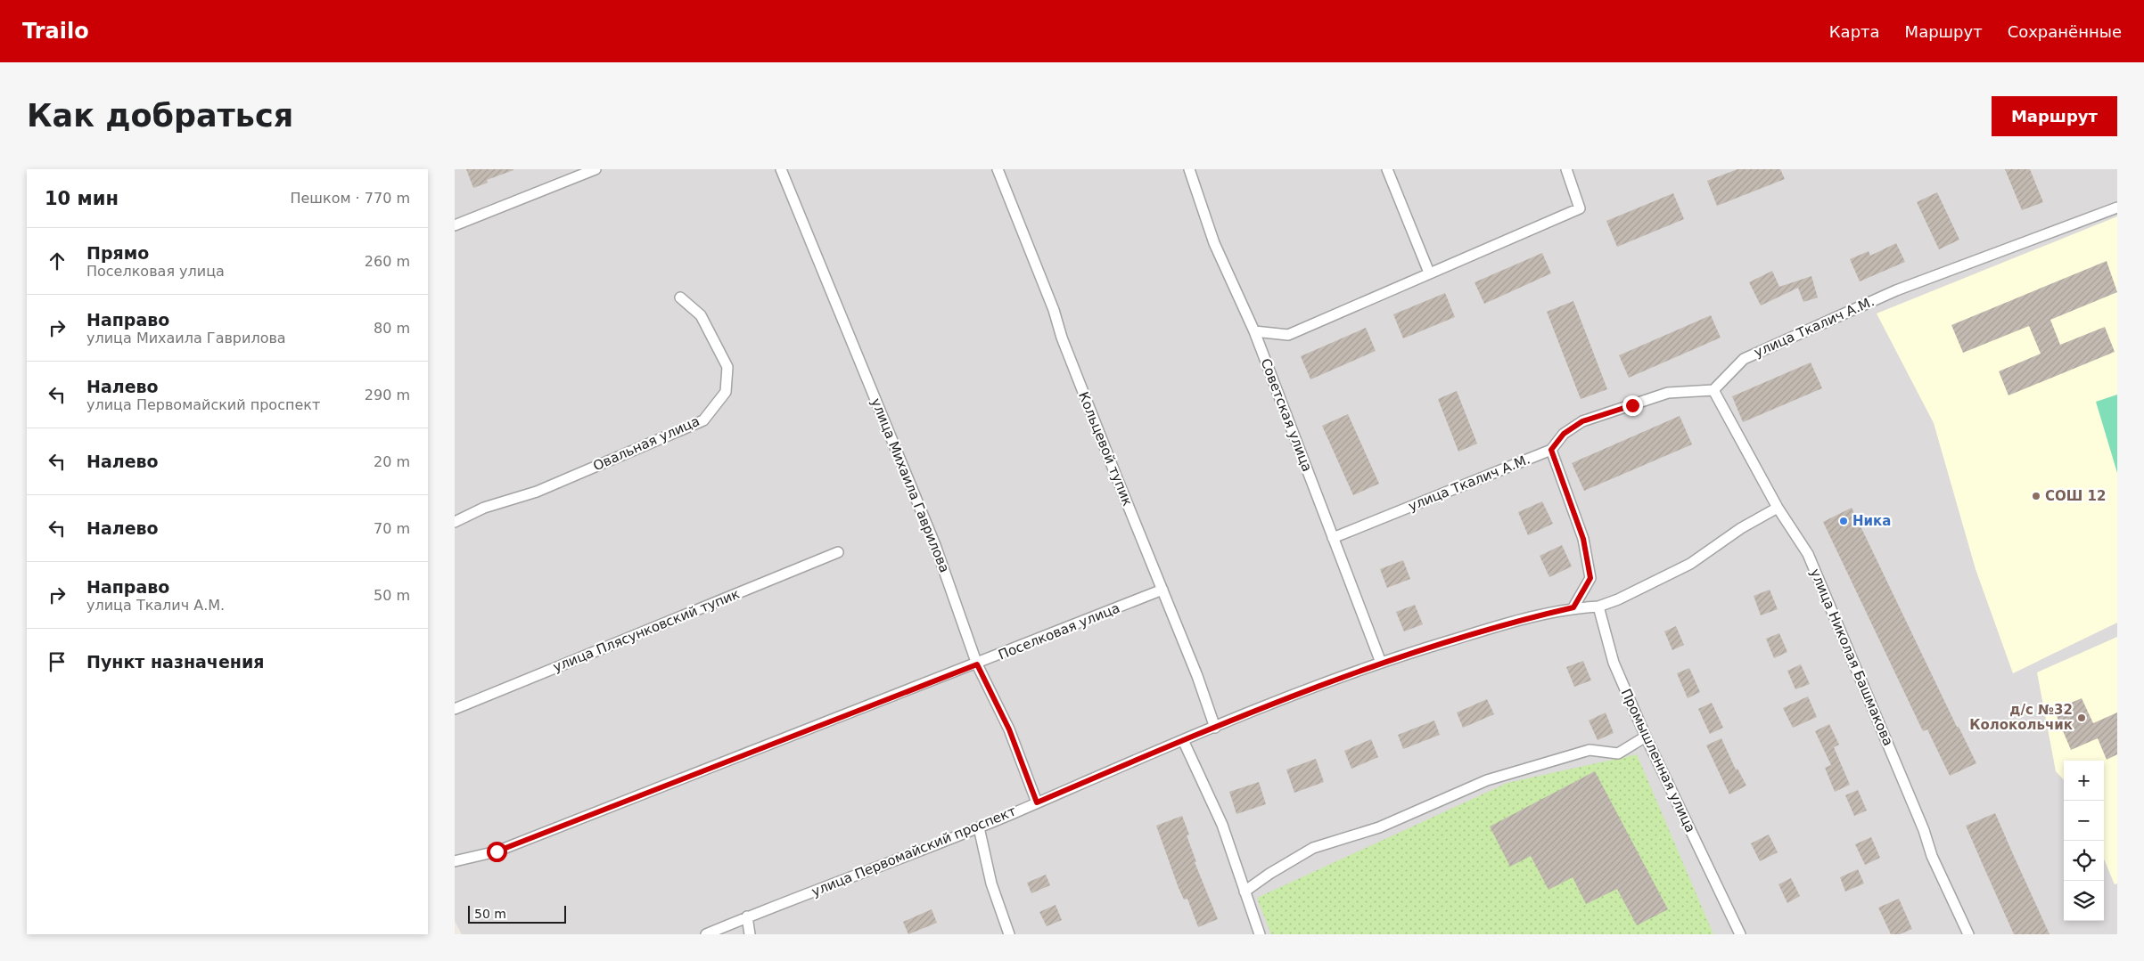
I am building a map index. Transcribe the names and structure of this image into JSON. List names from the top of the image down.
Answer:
{
  "streets": {
    "street": [
      "улица Ткалич А.М.",
      "Советская улица",
      "Овальная улица",
      "Кольцевой тупик",
      "улица Михаила Гаврилова",
      "улица Плясунковский тупик",
      "Поселковая улица",
      "улица Николая Башмакова",
      "Промышленная улица",
      "улица Первомайский проспект"
    ]
  },
  "crossings": [
    ["улица Ткалич А.М.", "Советская улица"],
    ["улица Ткалич А.М.", "улица Николая Башмакова"],
    ["Советская улица", "улица Первомайский проспект"],
    ["Кольцевой тупик", "Поселковая улица"],
    ["Кольцевой тупик", "улица Первомайский проспект"],
    ["улица Михаила Гаврилова", "Поселковая улица"],
    ["улица Михаила Гаврилова", "улица Первомайский проспект"]
  ],
  "places": ["СОШ 12", "Ника", "д/с №32 Колокольчик"],
  "scale_bar": "50 m",
  "page": {
    "header": "Trailo",
    "nav": ["Карта", "Маршрут", "Сохранённые"],
    "buttons": "Маршрут",
    "title": "Как добраться",
    "heading": ["10 мин", "Пешком · 770 m"],
    "list": [
      ["Прямо", "Поселковая улица", "260 m"],
      ["Направо", "улица Михаила Гаврилова", "80 m"],
      ["Налево", "улица Первомайский проспект", "290 m"],
      ["Налево", "20 m"],
      ["Налево", "70 m"],
      ["Направо", "улица Ткалич А.М.", "50 m"],
      "Пункт назначения"
    ],
    "map_buttons": ["+", "−"],
    "scale": "50 m"
  }
}
